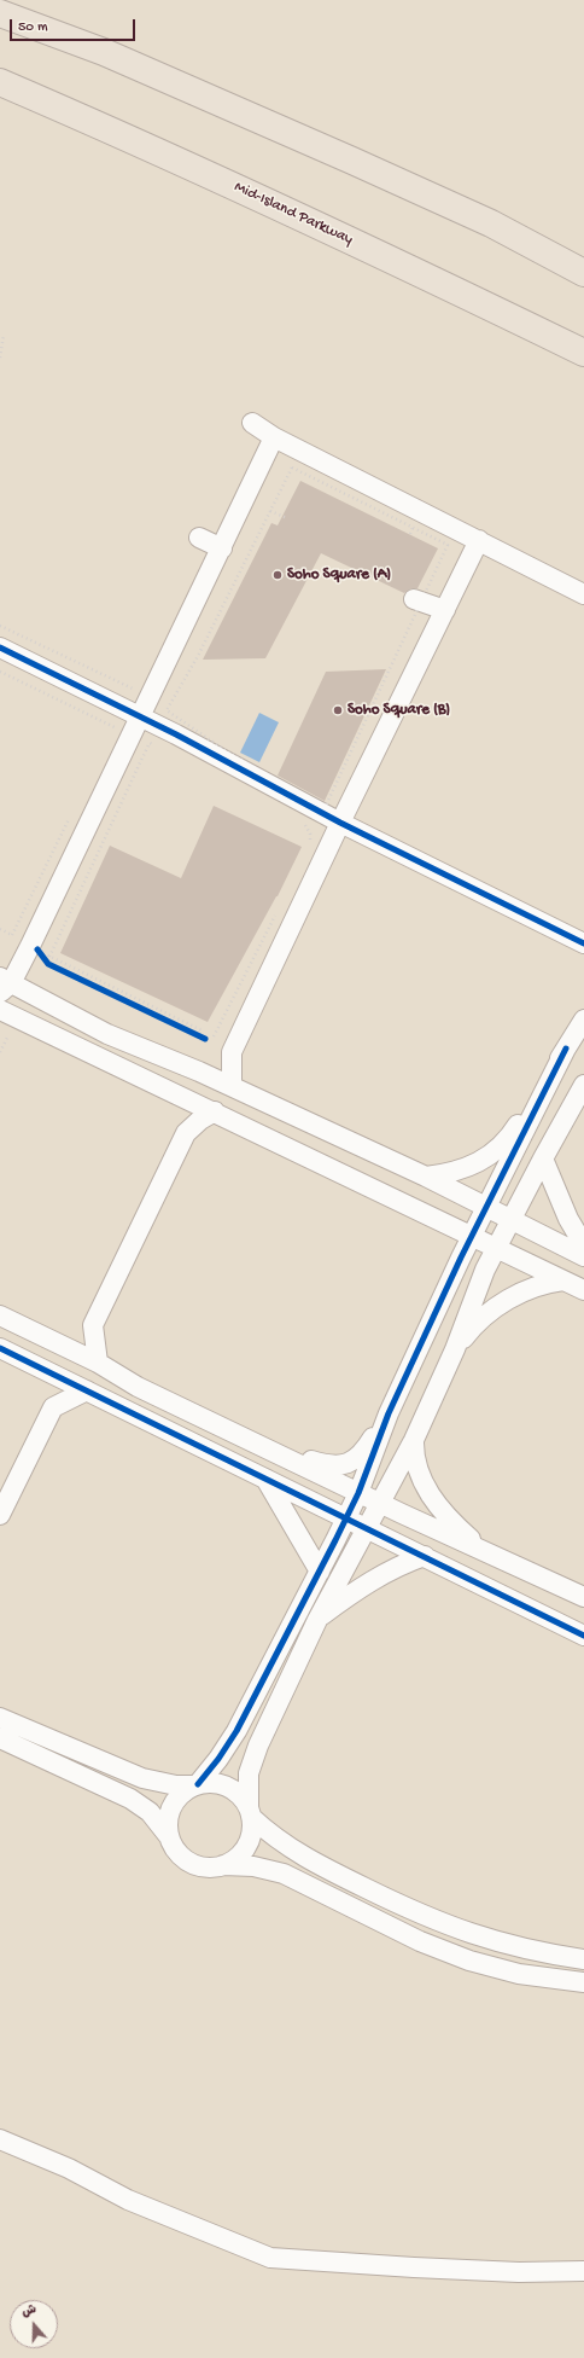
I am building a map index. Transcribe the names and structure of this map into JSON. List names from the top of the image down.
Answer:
{
  "streets": {
    "highway": ["Mid-Island Parkway"]
  },
  "places": ["Soho Square (A)", "Soho Square (B)"],
  "scale_bar": "50 m",
  "north": "top"
}
